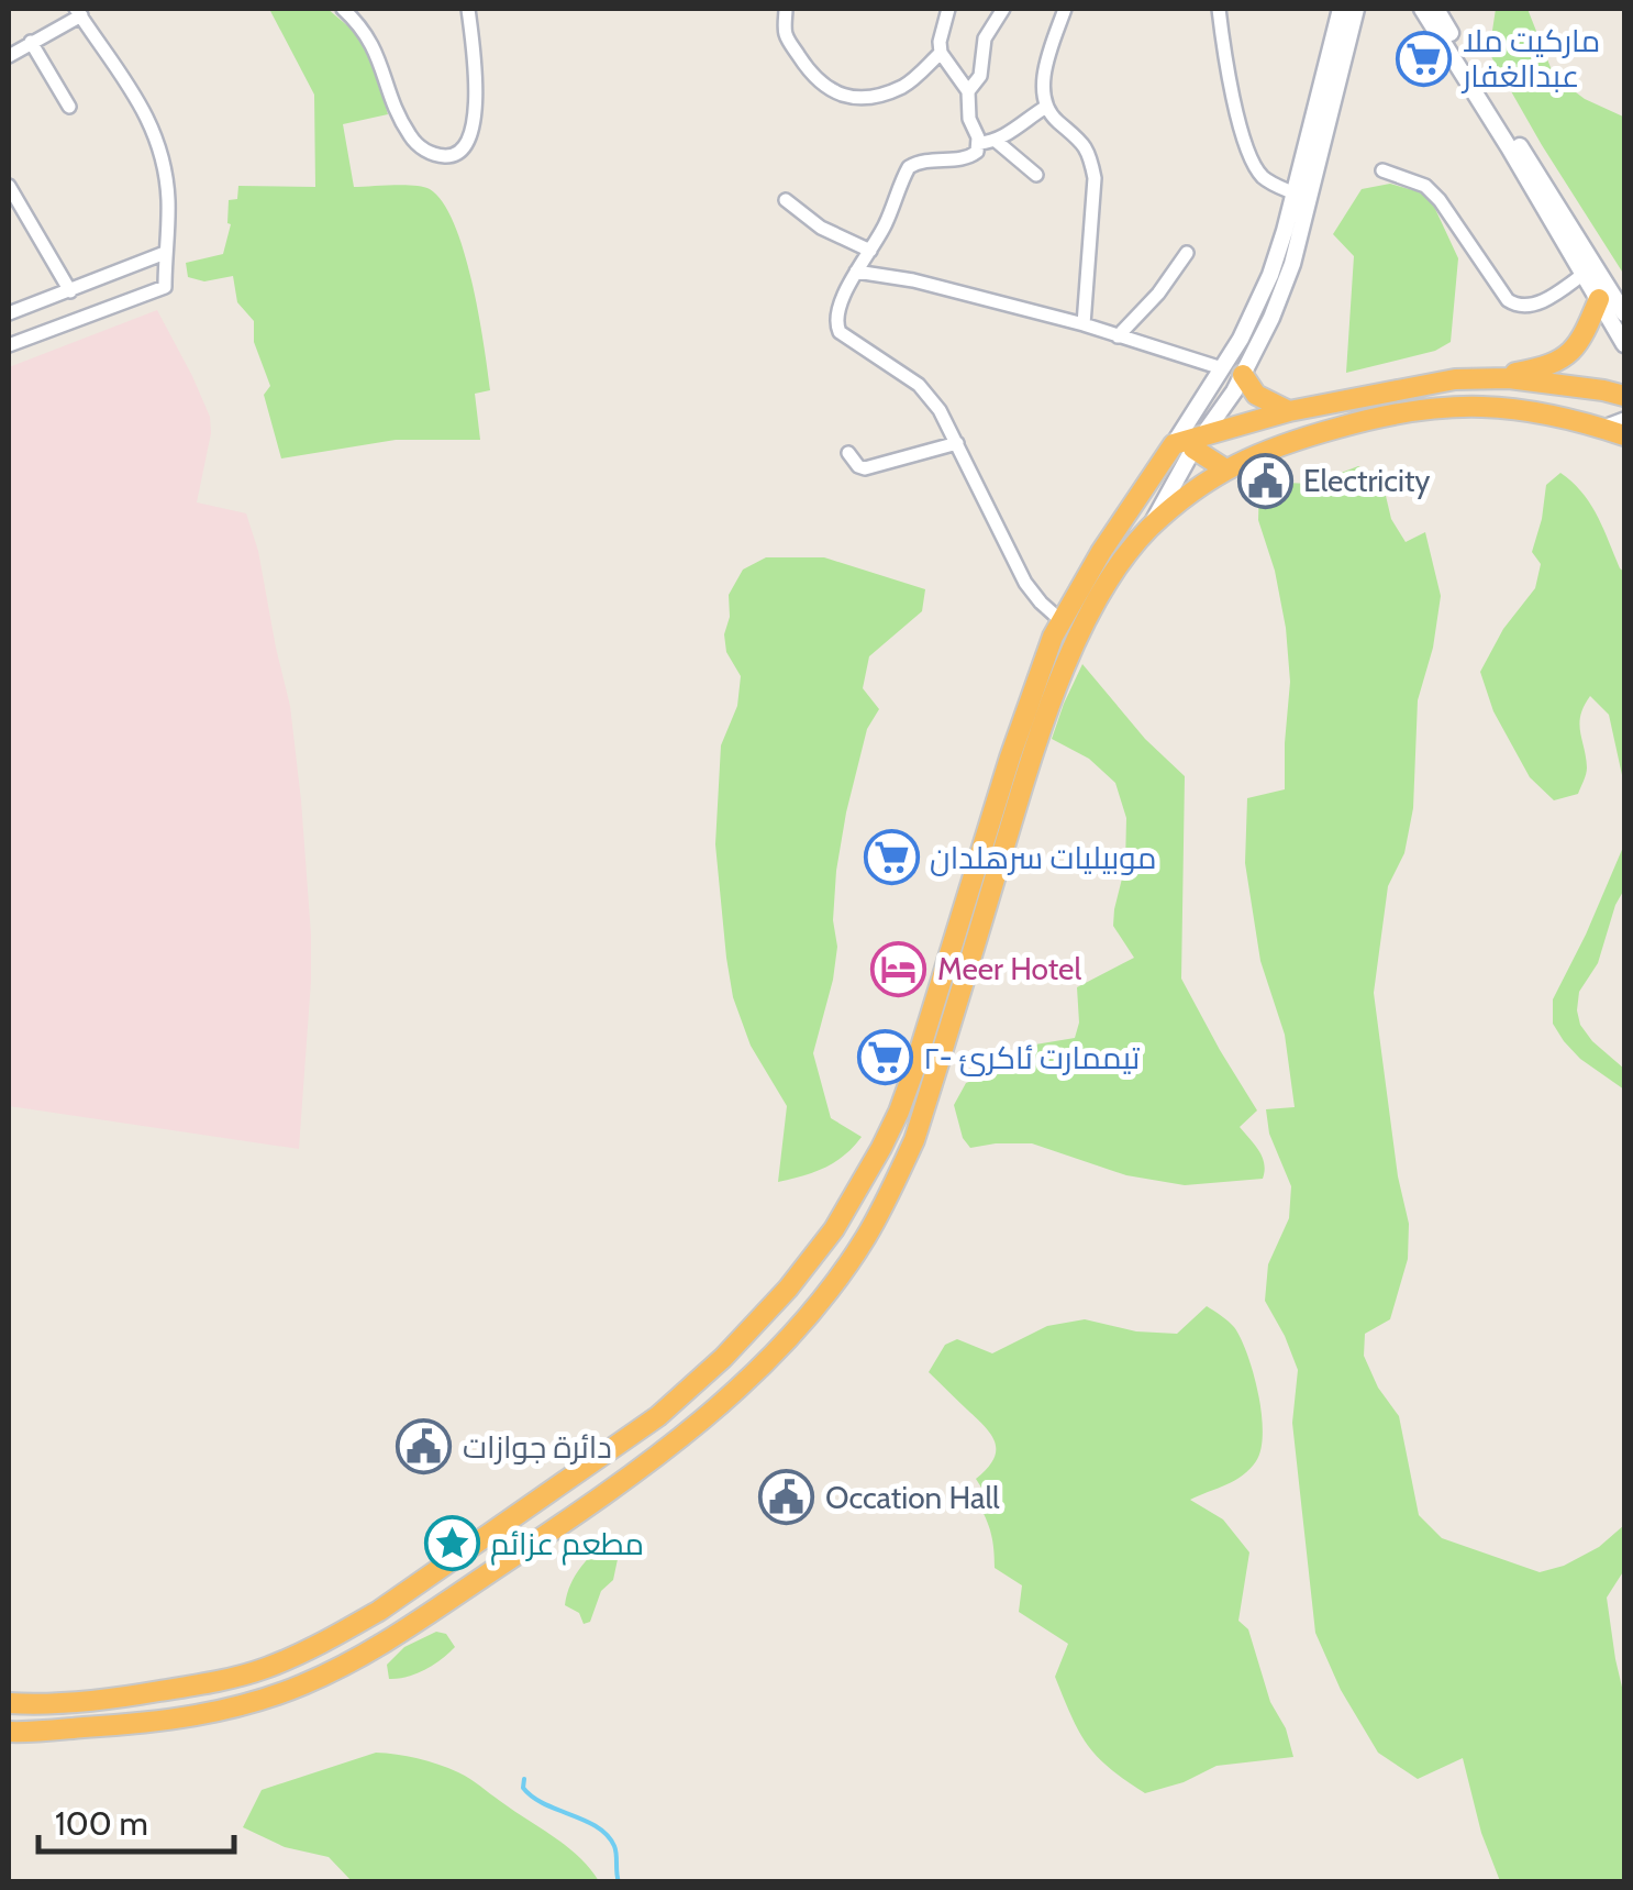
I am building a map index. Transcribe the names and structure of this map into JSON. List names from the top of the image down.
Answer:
{
  "places": {
    "supermarket": ["ماركيت ملا عبدالغفار", "موبيليات سرهلدان", "تيممارت ئاكرئ -٢"],
    "public building": ["Electricity", "دائرة جوازات", "Occation Hall"],
    "hotel": ["Meer Hotel"],
    "place": ["مطعم عزائم"]
  },
  "scale_bar": "100 m"
}
